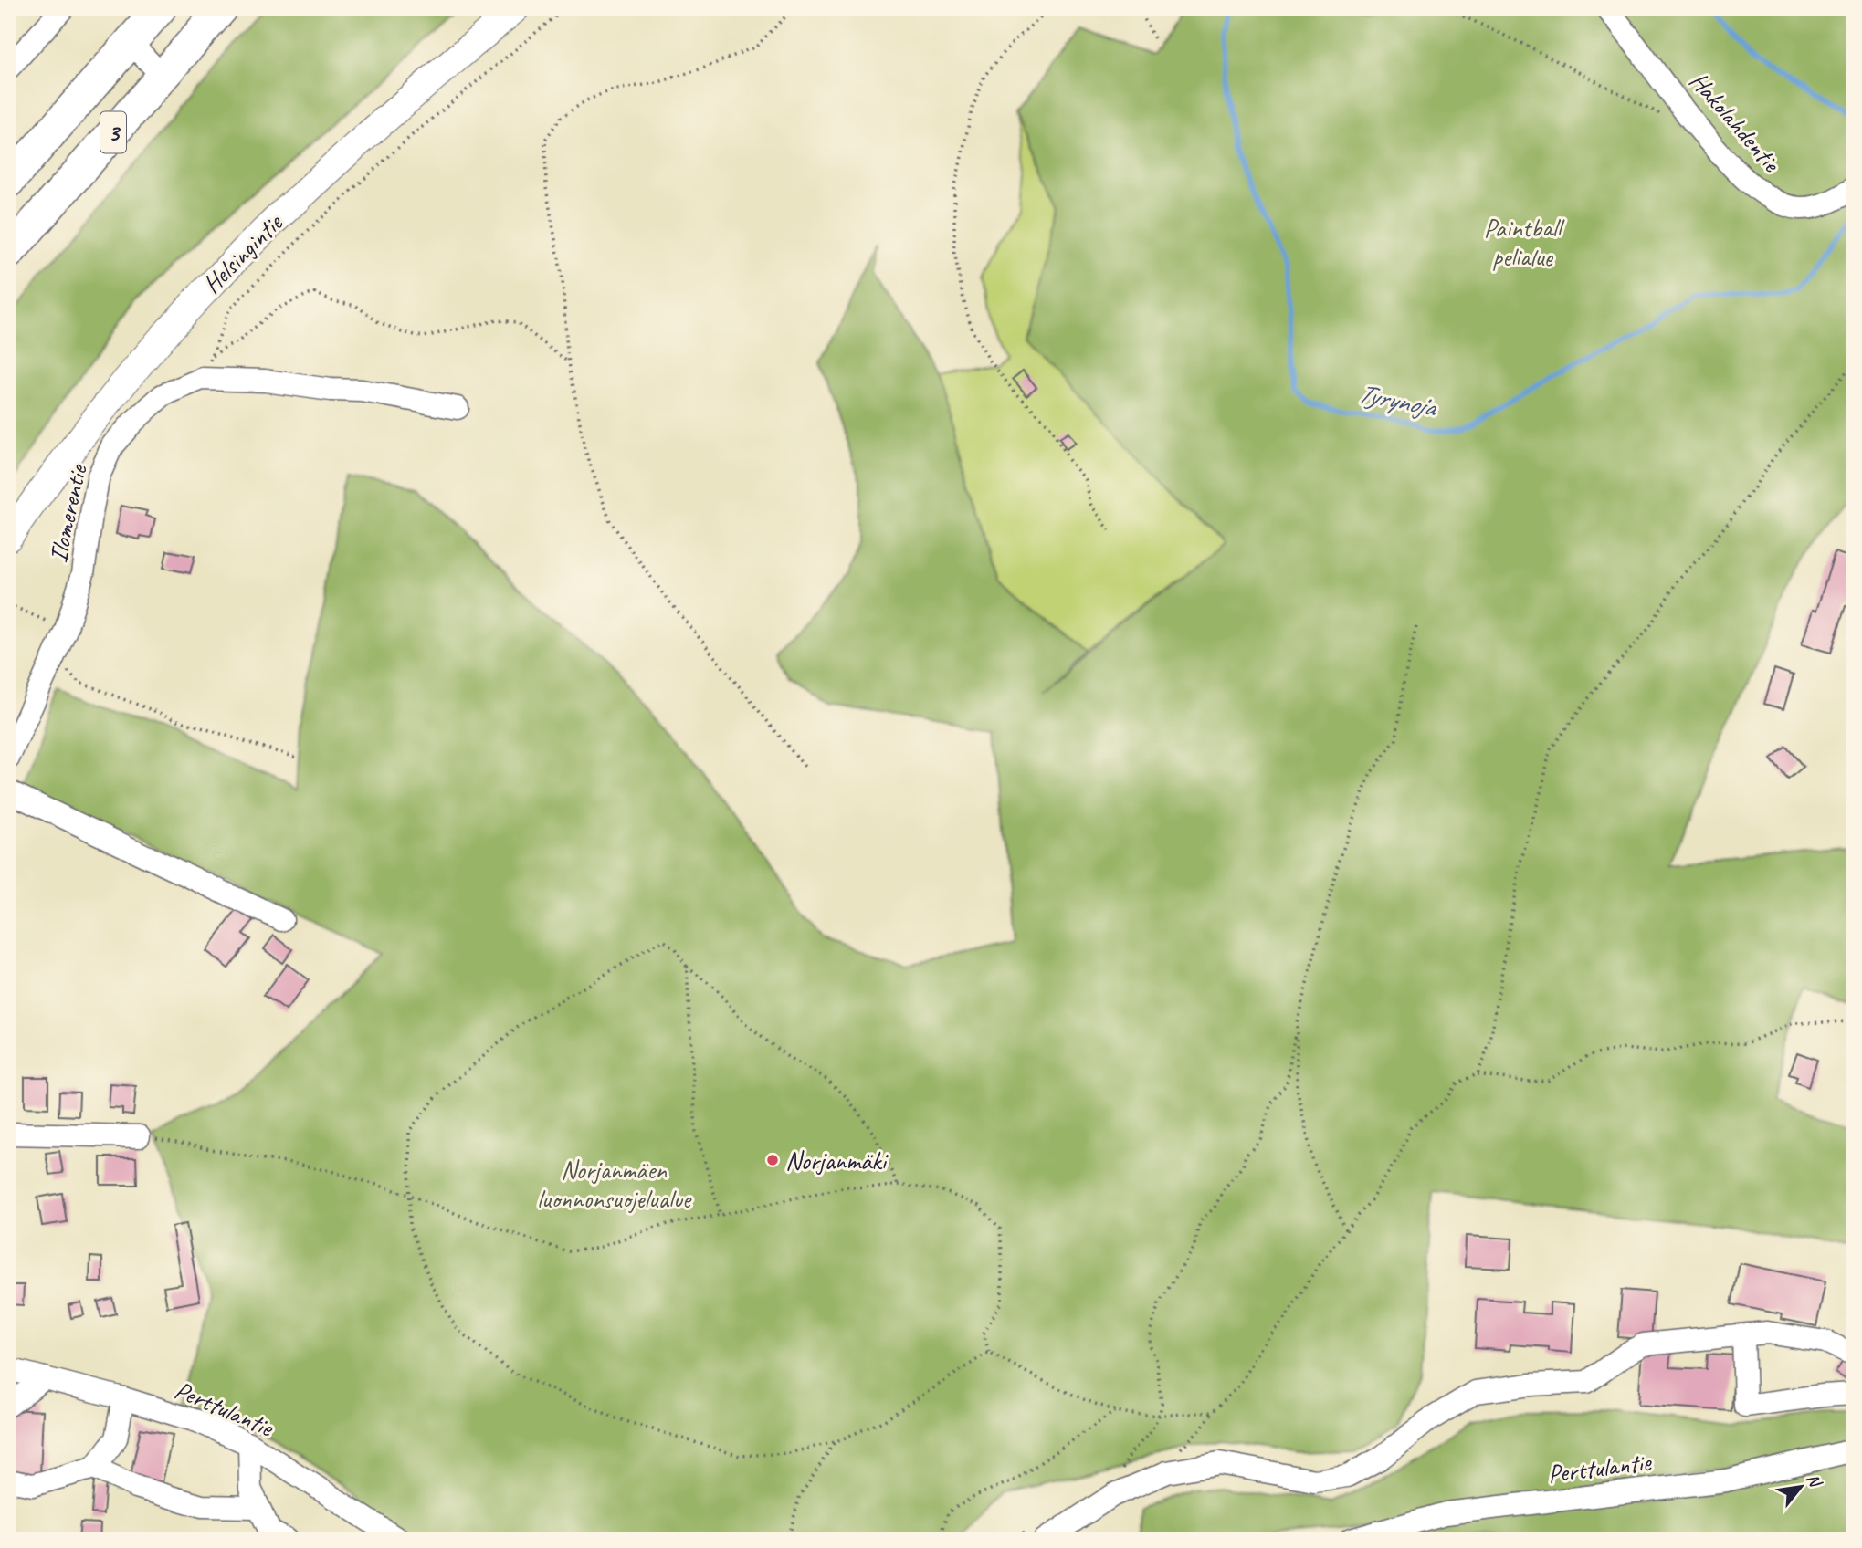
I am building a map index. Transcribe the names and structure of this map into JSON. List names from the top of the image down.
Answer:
{
  "streets": {
    "highway": ["3"],
    "main road": ["Helsingintie"],
    "street": ["Hakolahdentie", "Ilomerentie", "Perttulantie"]
  },
  "water": ["Tyrynoja"],
  "parks": ["Paintball pelialue", "Norjanmäen luonnonsuojelualue"],
  "places": ["Norjanmäki"],
  "north": "top right"
}
